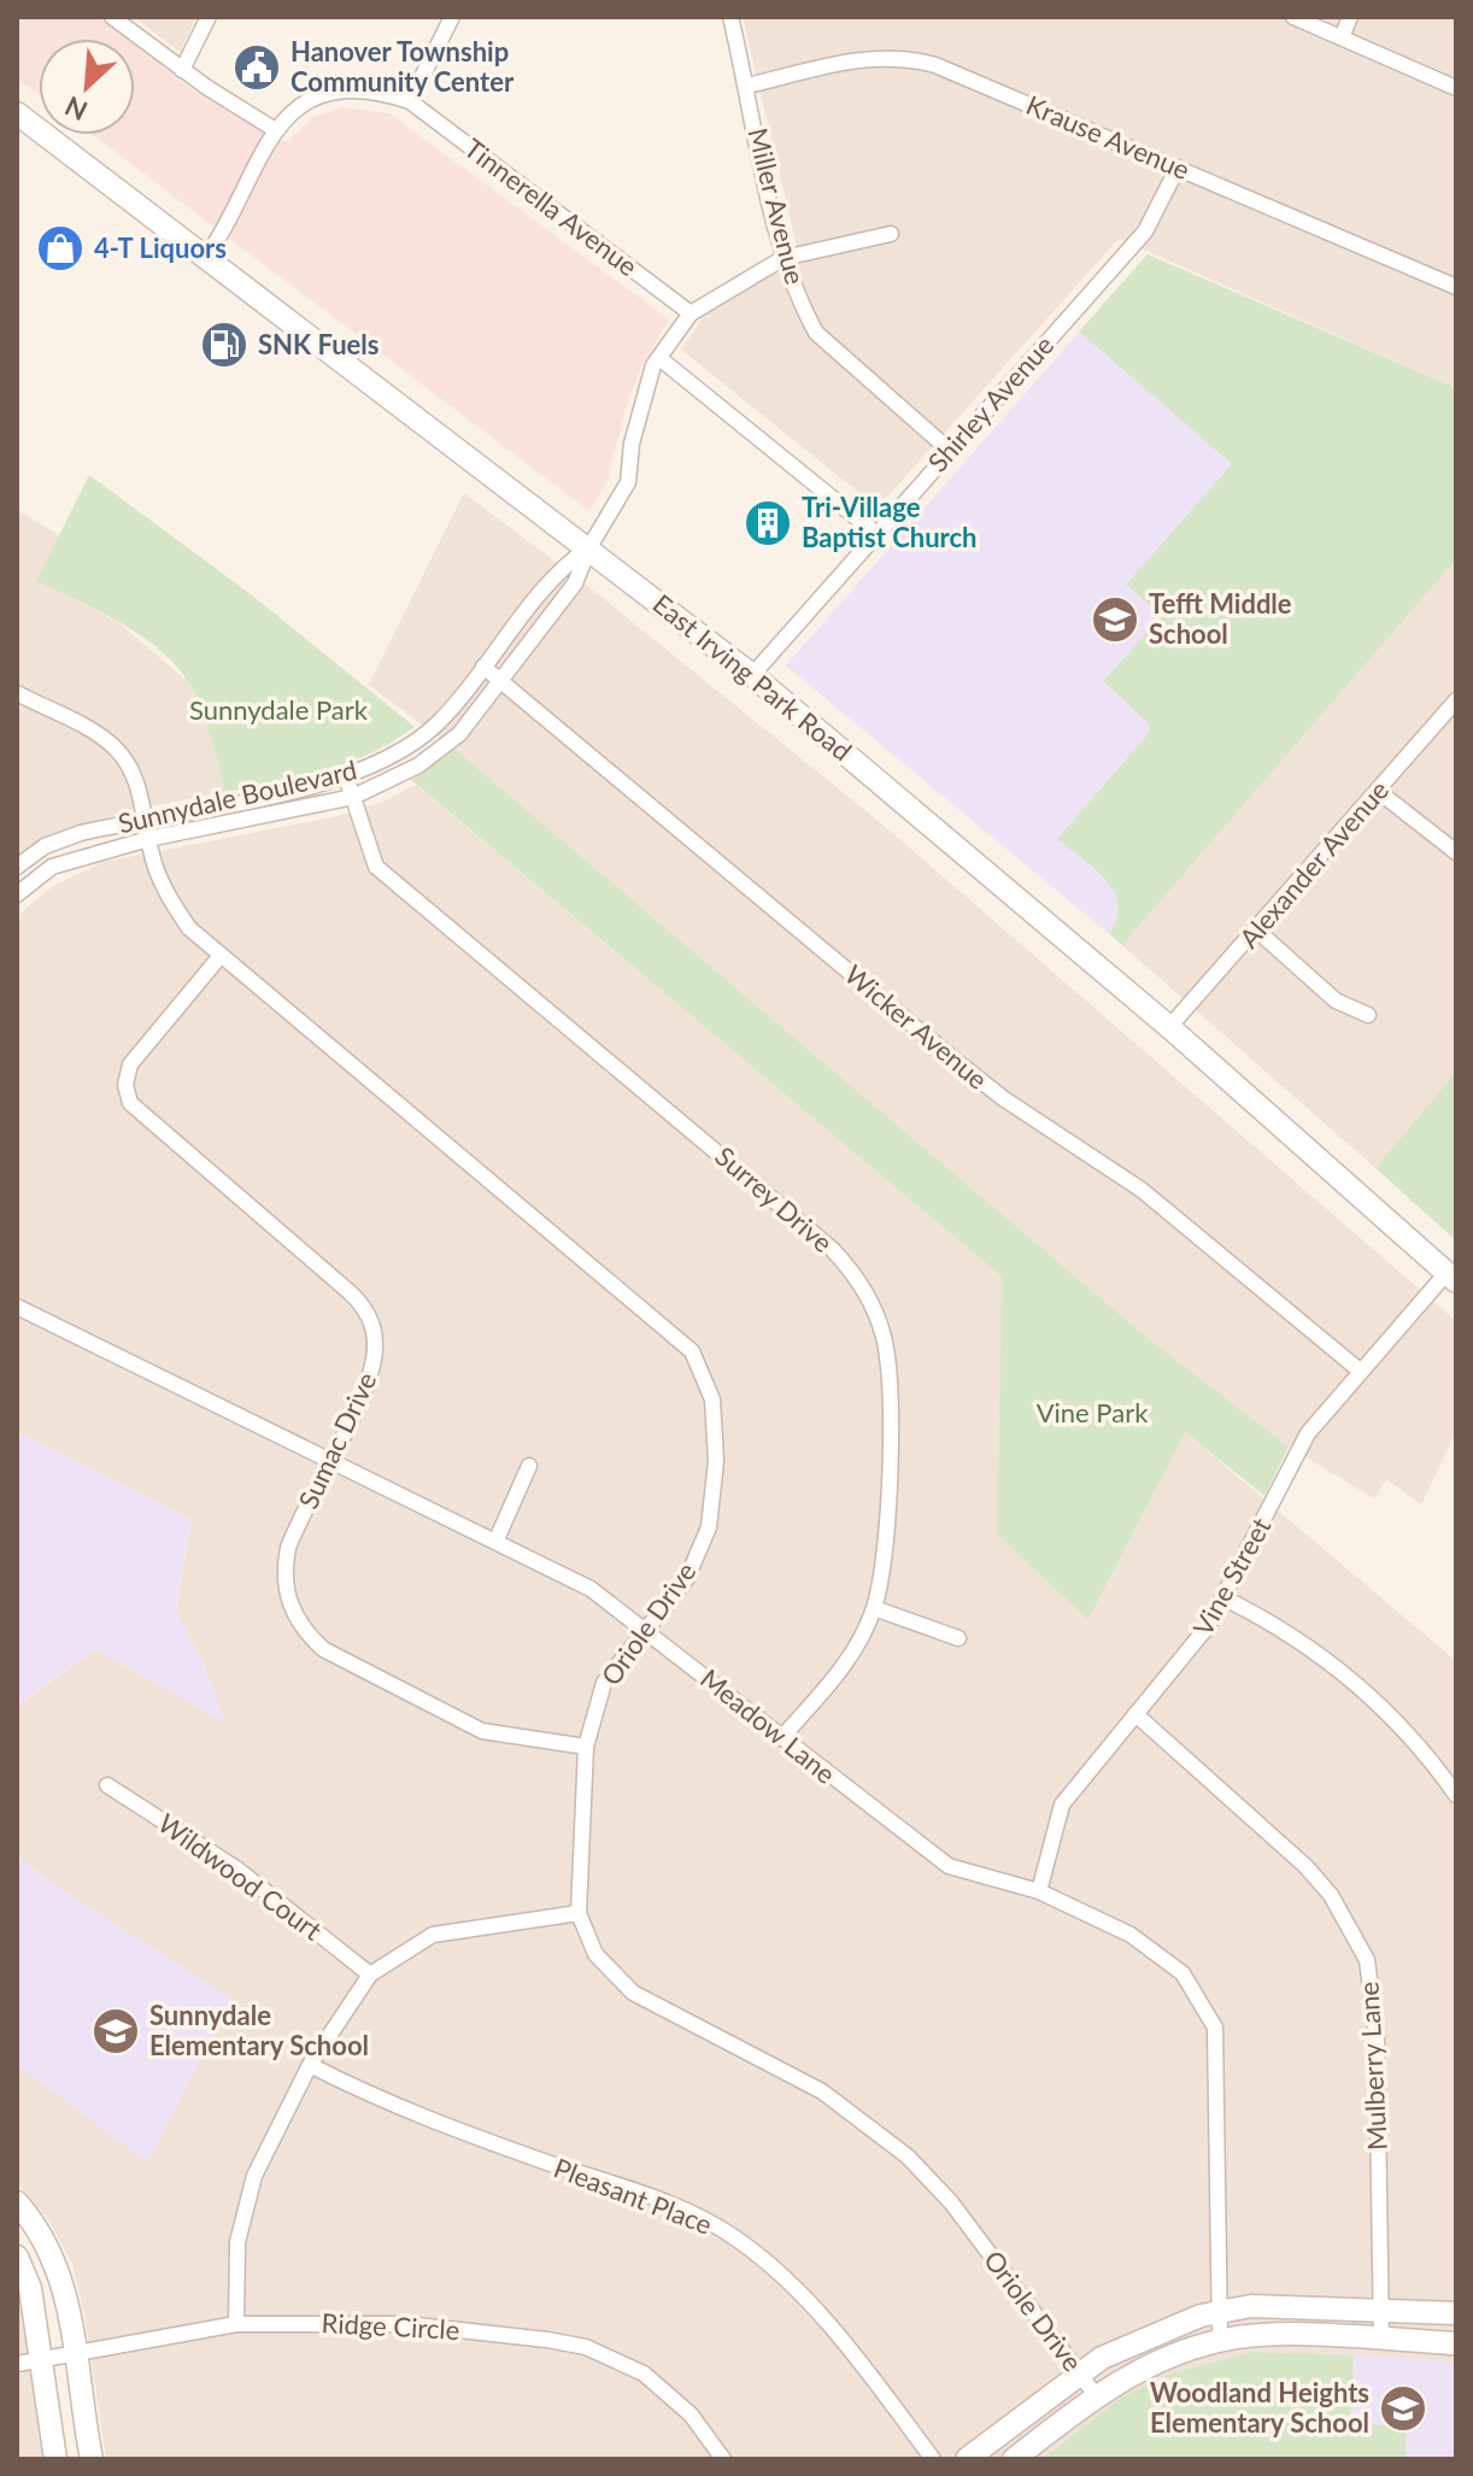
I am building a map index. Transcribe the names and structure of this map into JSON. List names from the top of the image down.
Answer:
{
  "streets": {
    "main road": ["East Irving Park Road"],
    "street": [
      "Krause Avenue",
      "Miller Avenue",
      "Tinnerella Avenue",
      "Shirley Avenue",
      "Sunnydale Boulevard",
      "Alexander Avenue",
      "Wicker Avenue",
      "Surrey Drive",
      "Sumac Drive",
      "Vine Street",
      "Oriole Drive",
      "Meadow Lane",
      "Wildwood Court",
      "Mulberry Lane",
      "Pleasant Place",
      "Ridge Circle"
    ]
  },
  "crossings": [
    ["Krause Avenue", "Miller Avenue"],
    ["Krause Avenue", "Shirley Avenue"],
    ["Miller Avenue", "Shirley Avenue"],
    ["Shirley Avenue", "East Irving Park Road"],
    ["East Irving Park Road", "Sunnydale Boulevard"],
    ["East Irving Park Road", "Alexander Avenue"],
    ["East Irving Park Road", "Vine Street"],
    ["Sunnydale Boulevard", "Wicker Avenue"],
    ["Sunnydale Boulevard", "Surrey Drive"],
    ["Sunnydale Boulevard", "Oriole Drive"],
    ["Wicker Avenue", "Vine Street"],
    ["Surrey Drive", "Meadow Lane"],
    ["Sumac Drive", "Oriole Drive"],
    ["Sumac Drive", "Meadow Lane"],
    ["Vine Street", "Meadow Lane"],
    ["Vine Street", "Mulberry Lane"],
    ["Oriole Drive", "Meadow Lane"]
  ],
  "parks": ["Sunnydale Park", "Vine Park"],
  "places": {
    "public building": ["Hanover Township Community Center"],
    "shop": ["4-T Liquors"],
    "fuel station": ["SNK Fuels"],
    "building": ["Tri-Village Baptist Church"],
    "school or university": ["Tefft Middle School", "Sunnydale Elementary School", "Woodland Heights Elementary School"]
  },
  "north": "bottom left"
}
